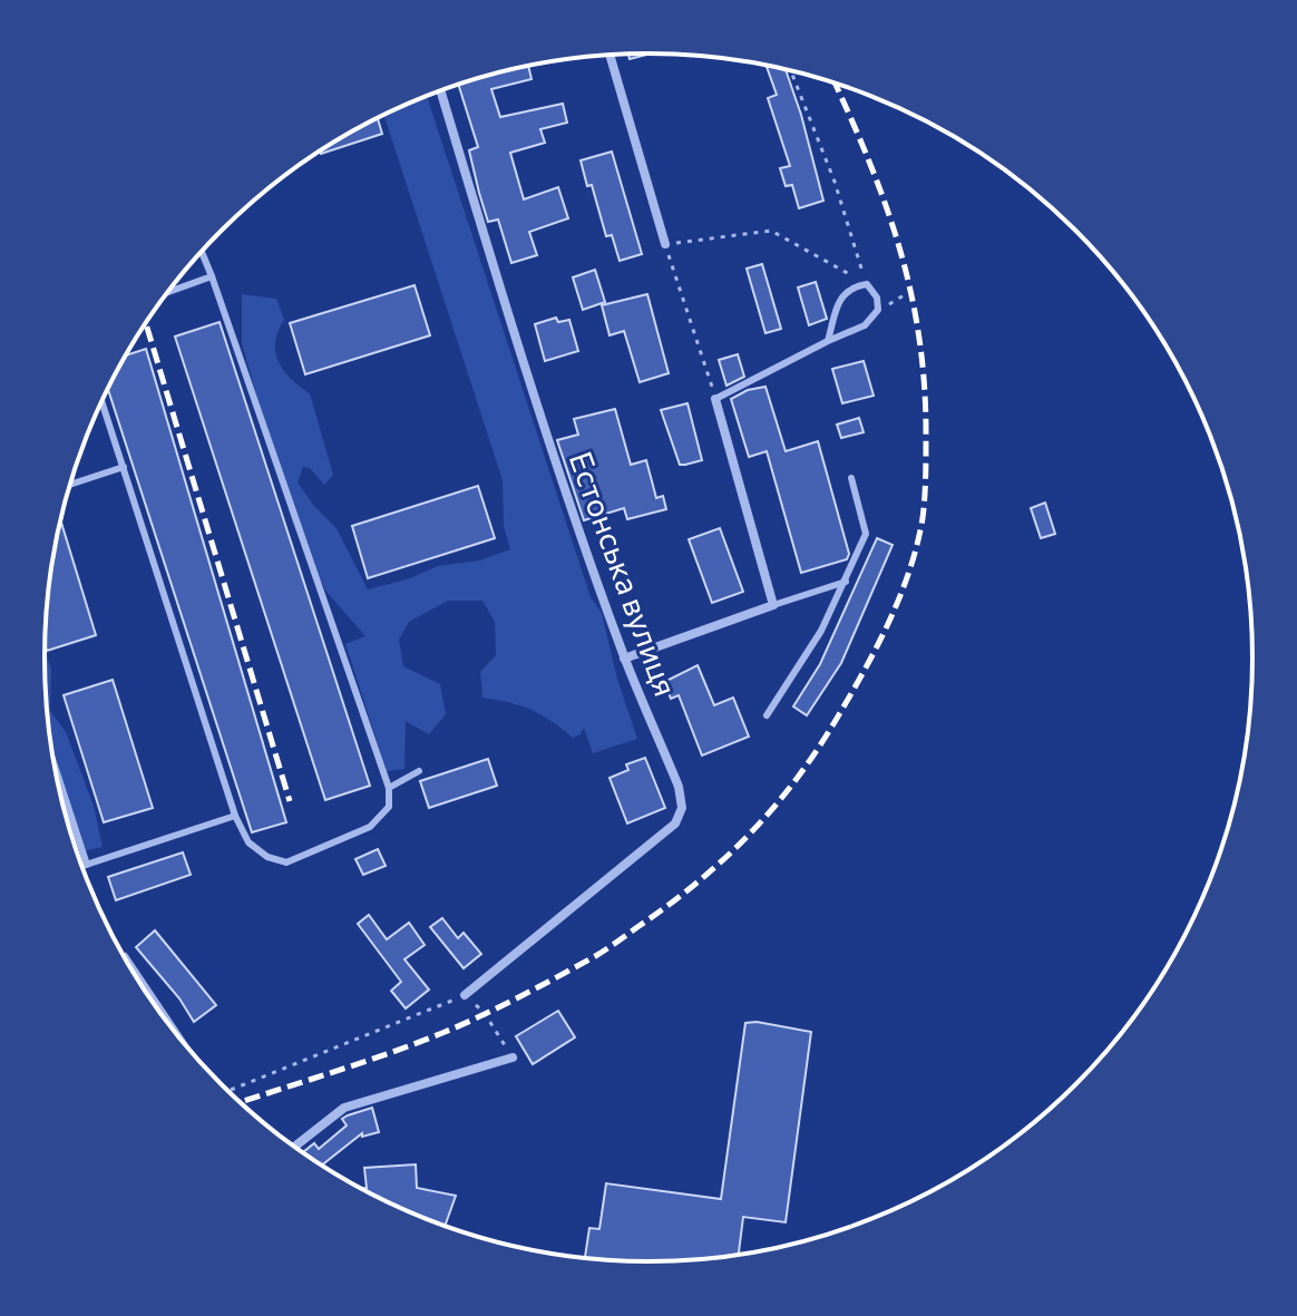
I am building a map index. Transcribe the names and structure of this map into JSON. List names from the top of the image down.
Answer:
{
  "streets": {
    "street": ["Естонська вулиця"]
  }
}
